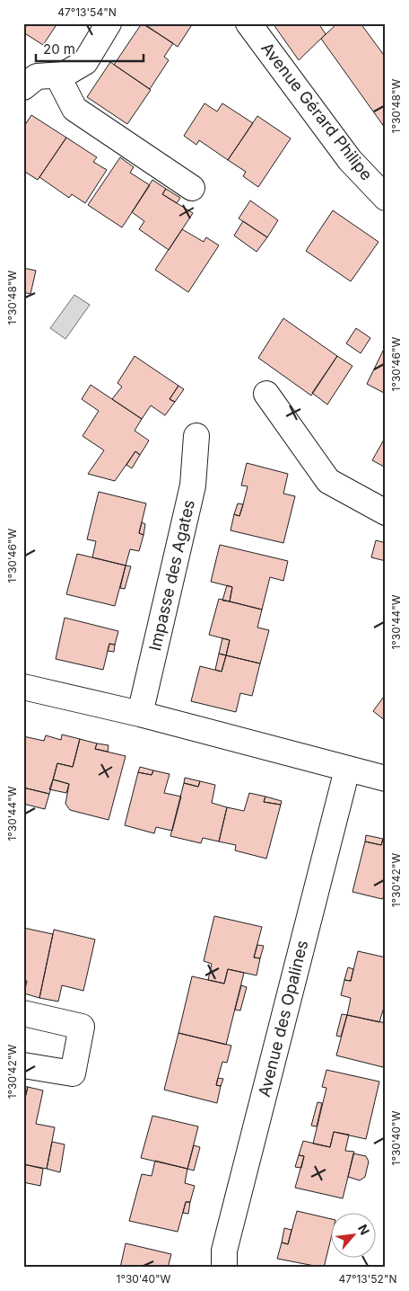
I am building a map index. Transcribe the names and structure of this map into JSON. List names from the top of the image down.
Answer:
{
  "streets": {
    "street": ["Avenue Gérard Philipe", "Impasse des Agates", "Avenue des Opalines"]
  },
  "scale_bar": "20 m",
  "north": "top right",
  "coordinates": [
    "47°13'54\"N",
    "1°30'48\"W",
    "1°30'46\"W",
    "1°30'44\"W",
    "1°30'42\"W",
    "1°30'40\"W",
    "47°13'52\"N"
  ]
}
